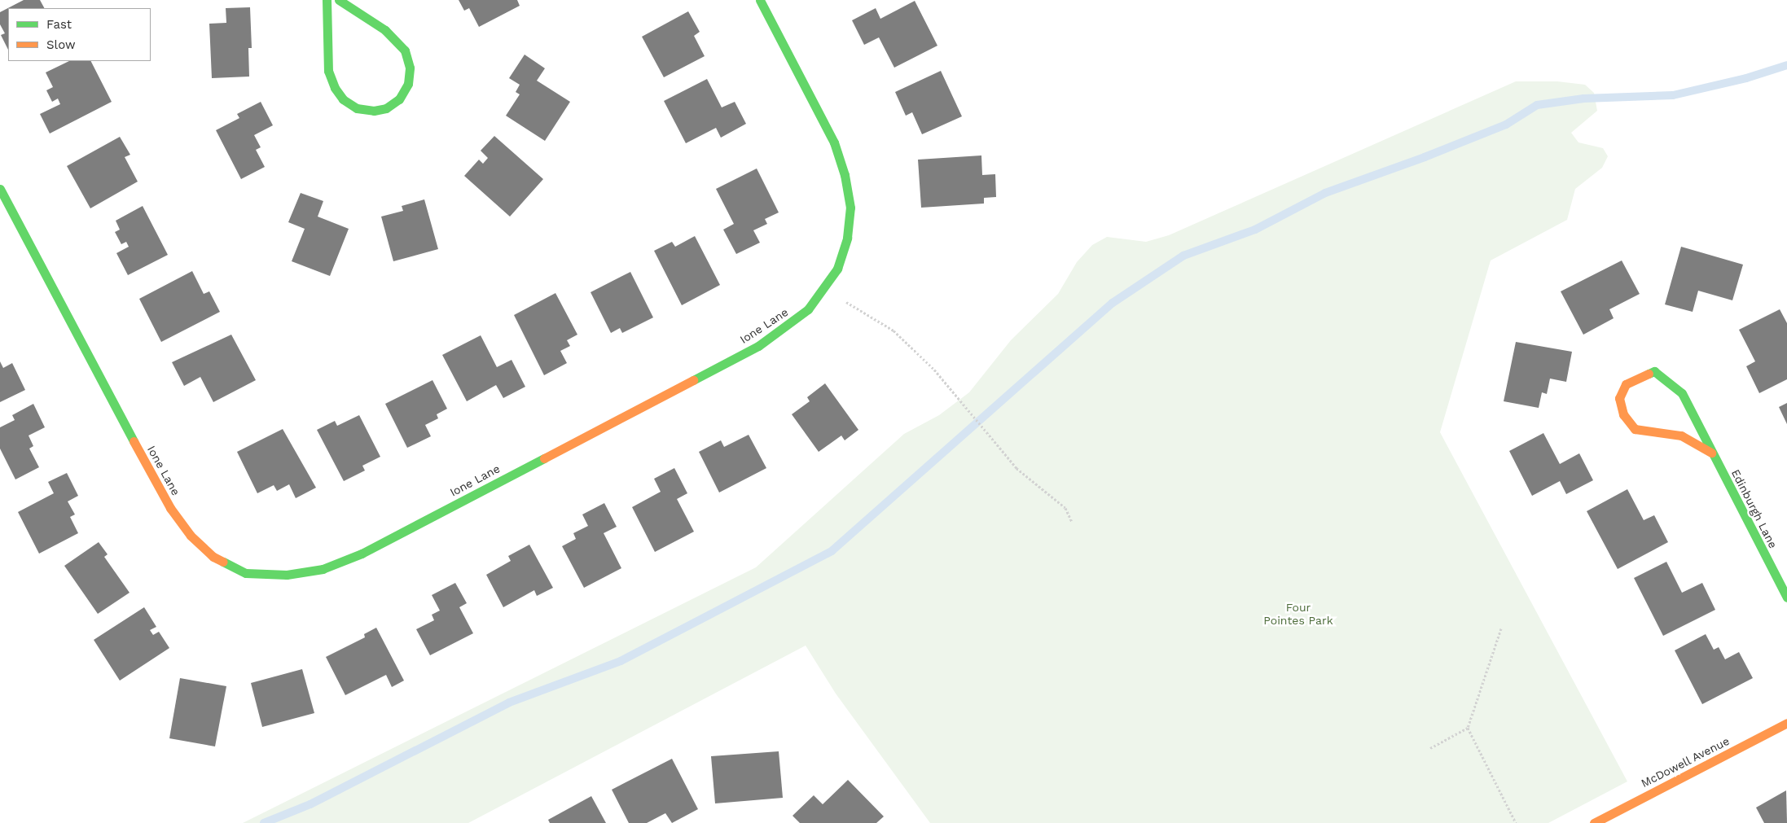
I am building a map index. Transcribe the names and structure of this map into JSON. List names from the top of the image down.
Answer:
{
  "streets": {
    "street": ["Ione Lane", "Edinburgh Lane", "McDowell Avenue"]
  },
  "parks": ["Four Pointes Park"],
  "legend": ["Fast", "Slow"]
}
